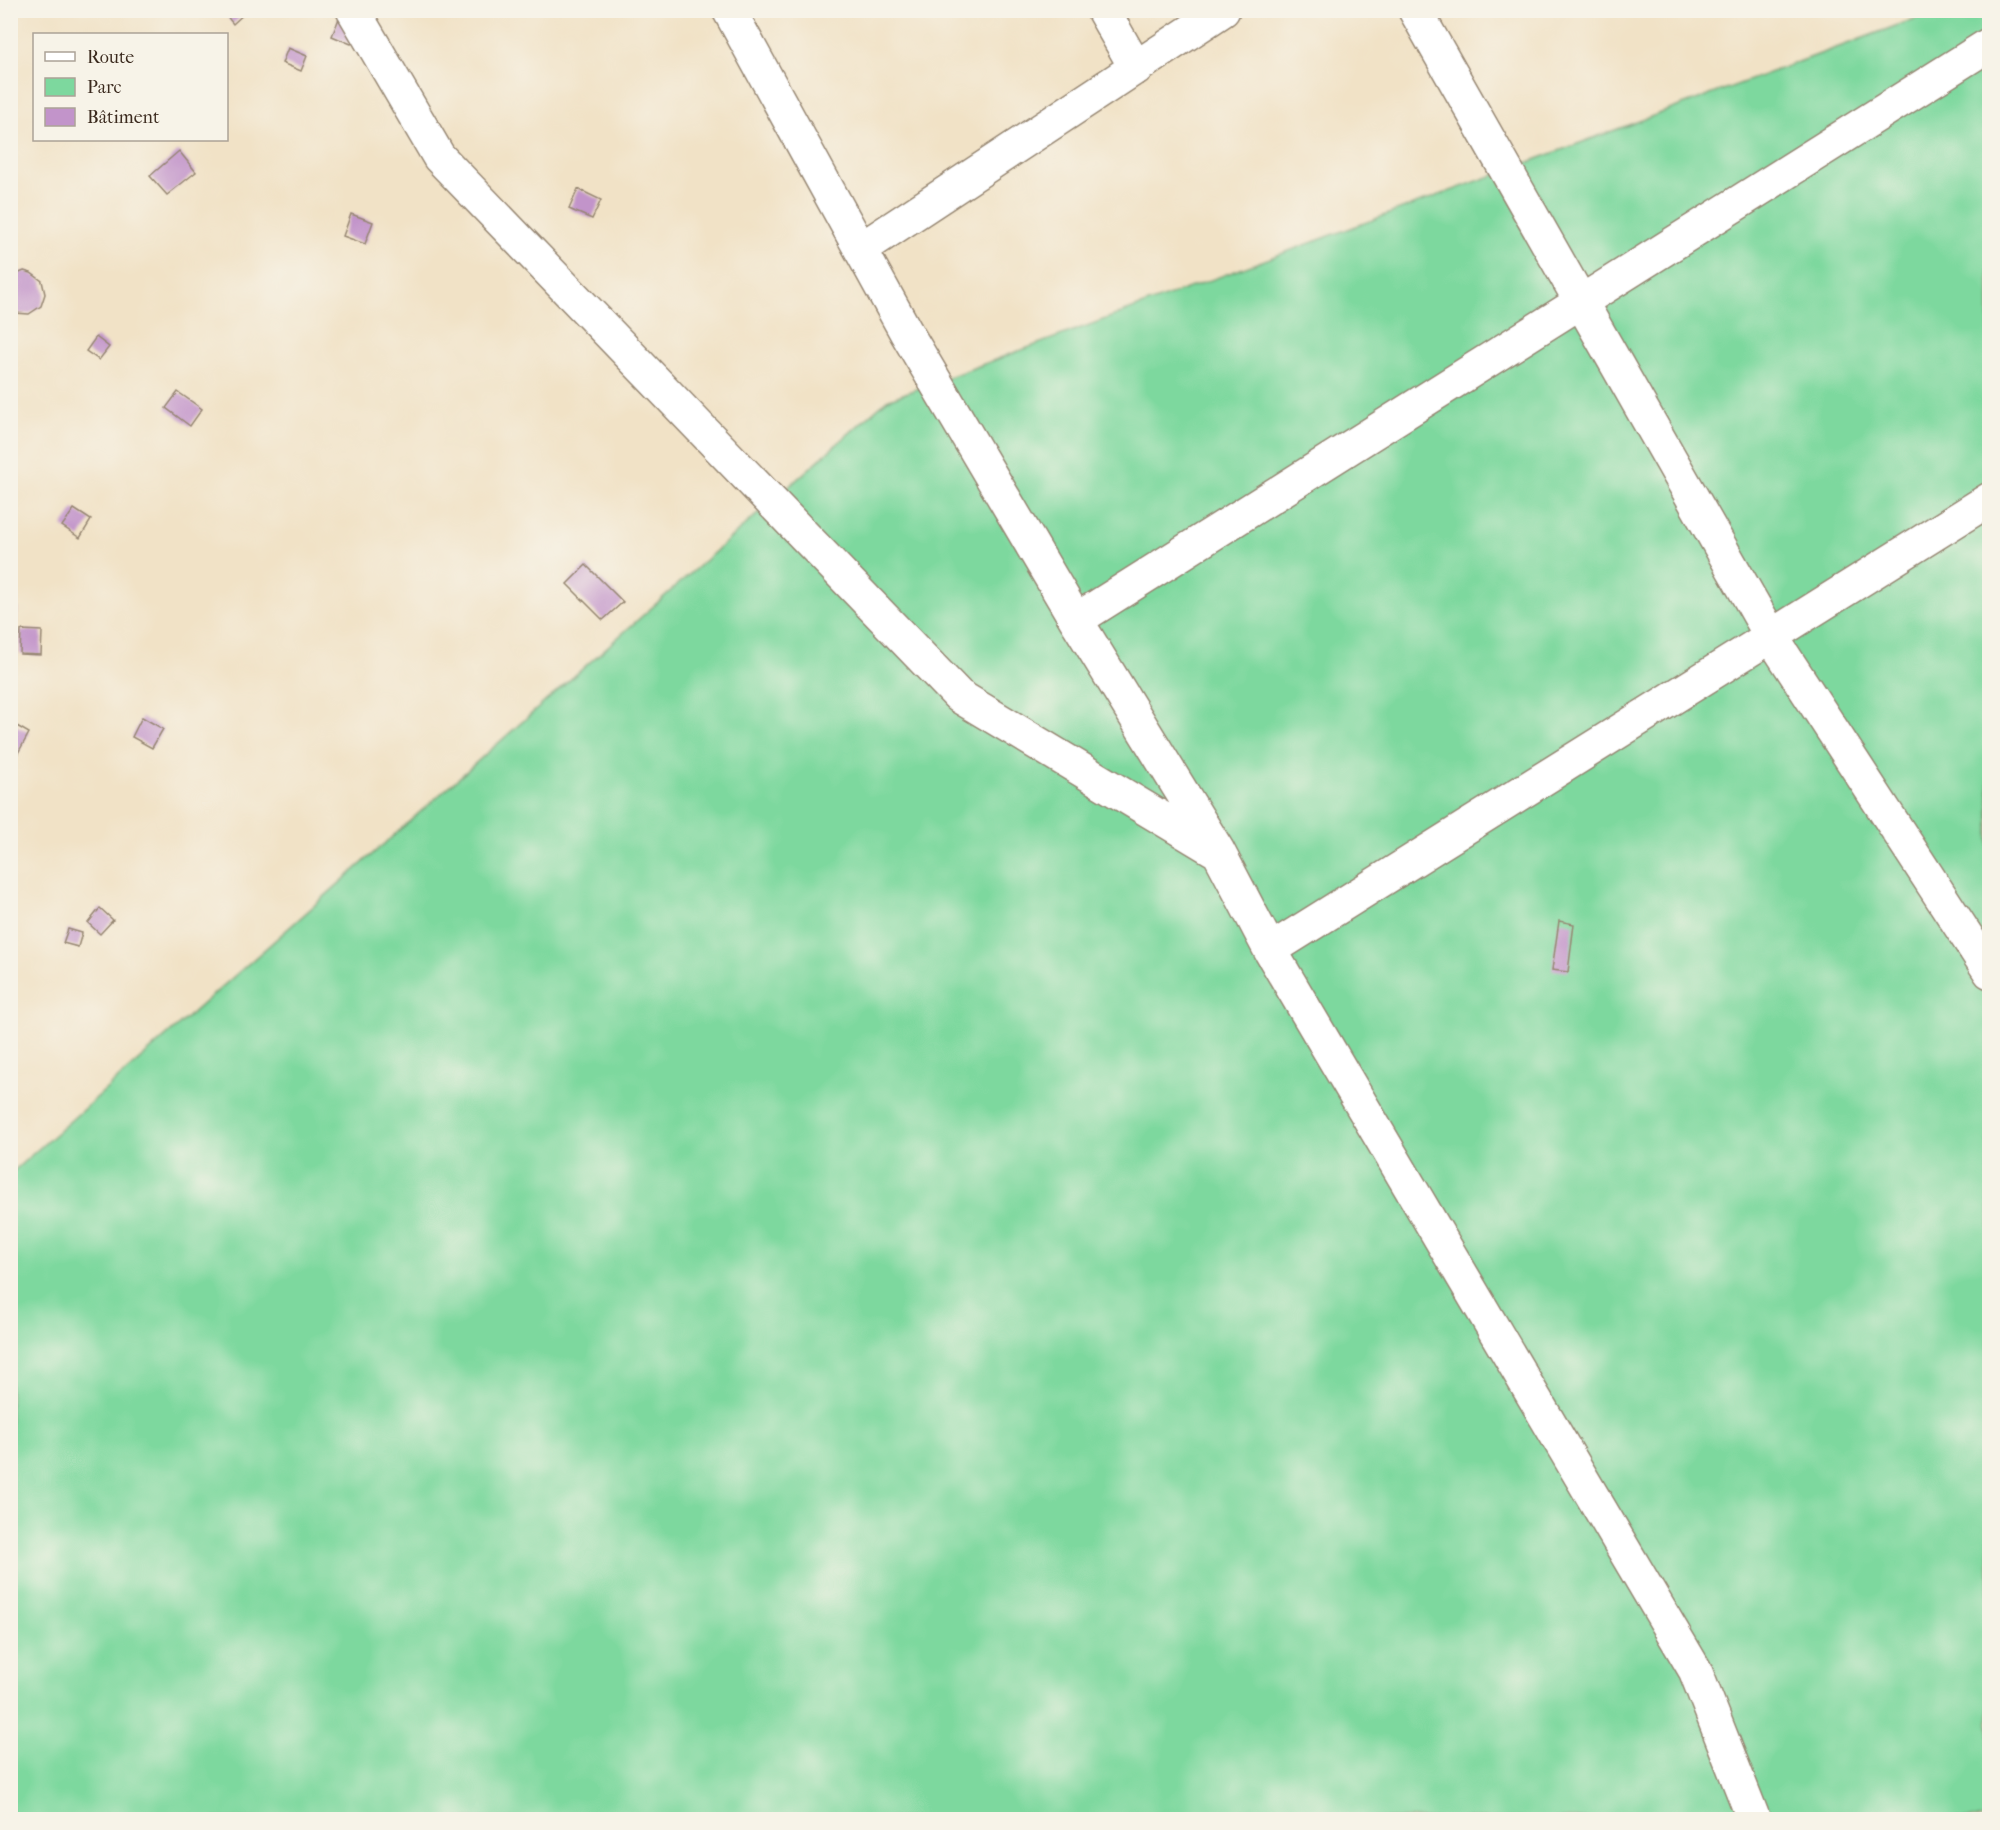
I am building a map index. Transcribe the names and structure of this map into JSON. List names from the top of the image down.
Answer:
{
  "legend": ["Route", "Parc", "Bâtiment"]
}
